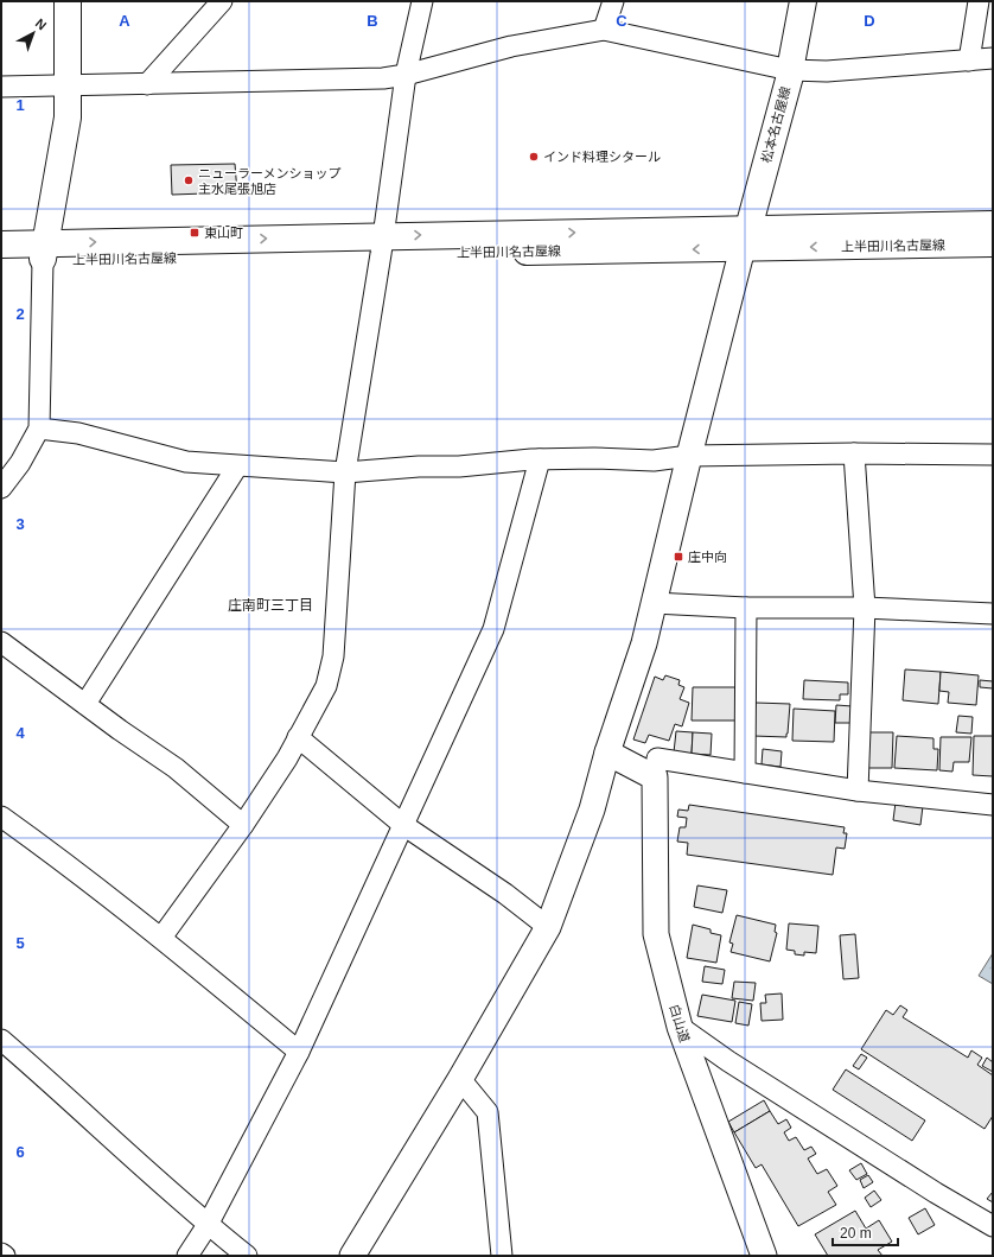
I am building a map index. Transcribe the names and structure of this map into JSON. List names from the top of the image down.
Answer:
{
  "streets": {
    "main road": ["松本名古屋線", "上半田川名古屋線"],
    "street": ["白山道"]
  },
  "crossings": [
    ["松本名古屋線", "上半田川名古屋線"]
  ],
  "districts": ["庄南町三丁目"],
  "places": {
    "other": ["インド料理シタール", "ニューラーメンショップ 主水尾張旭店"],
    "transit": ["東山町", "庄中向"]
  },
  "scale_bar": "20 m",
  "north": "top right",
  "grid": {
    "columns": [
      "A",
      "B",
      "C",
      "D"
    ],
    "rows": [
      "1",
      "2",
      "3",
      "4",
      "5",
      "6"
    ]
  }
}
